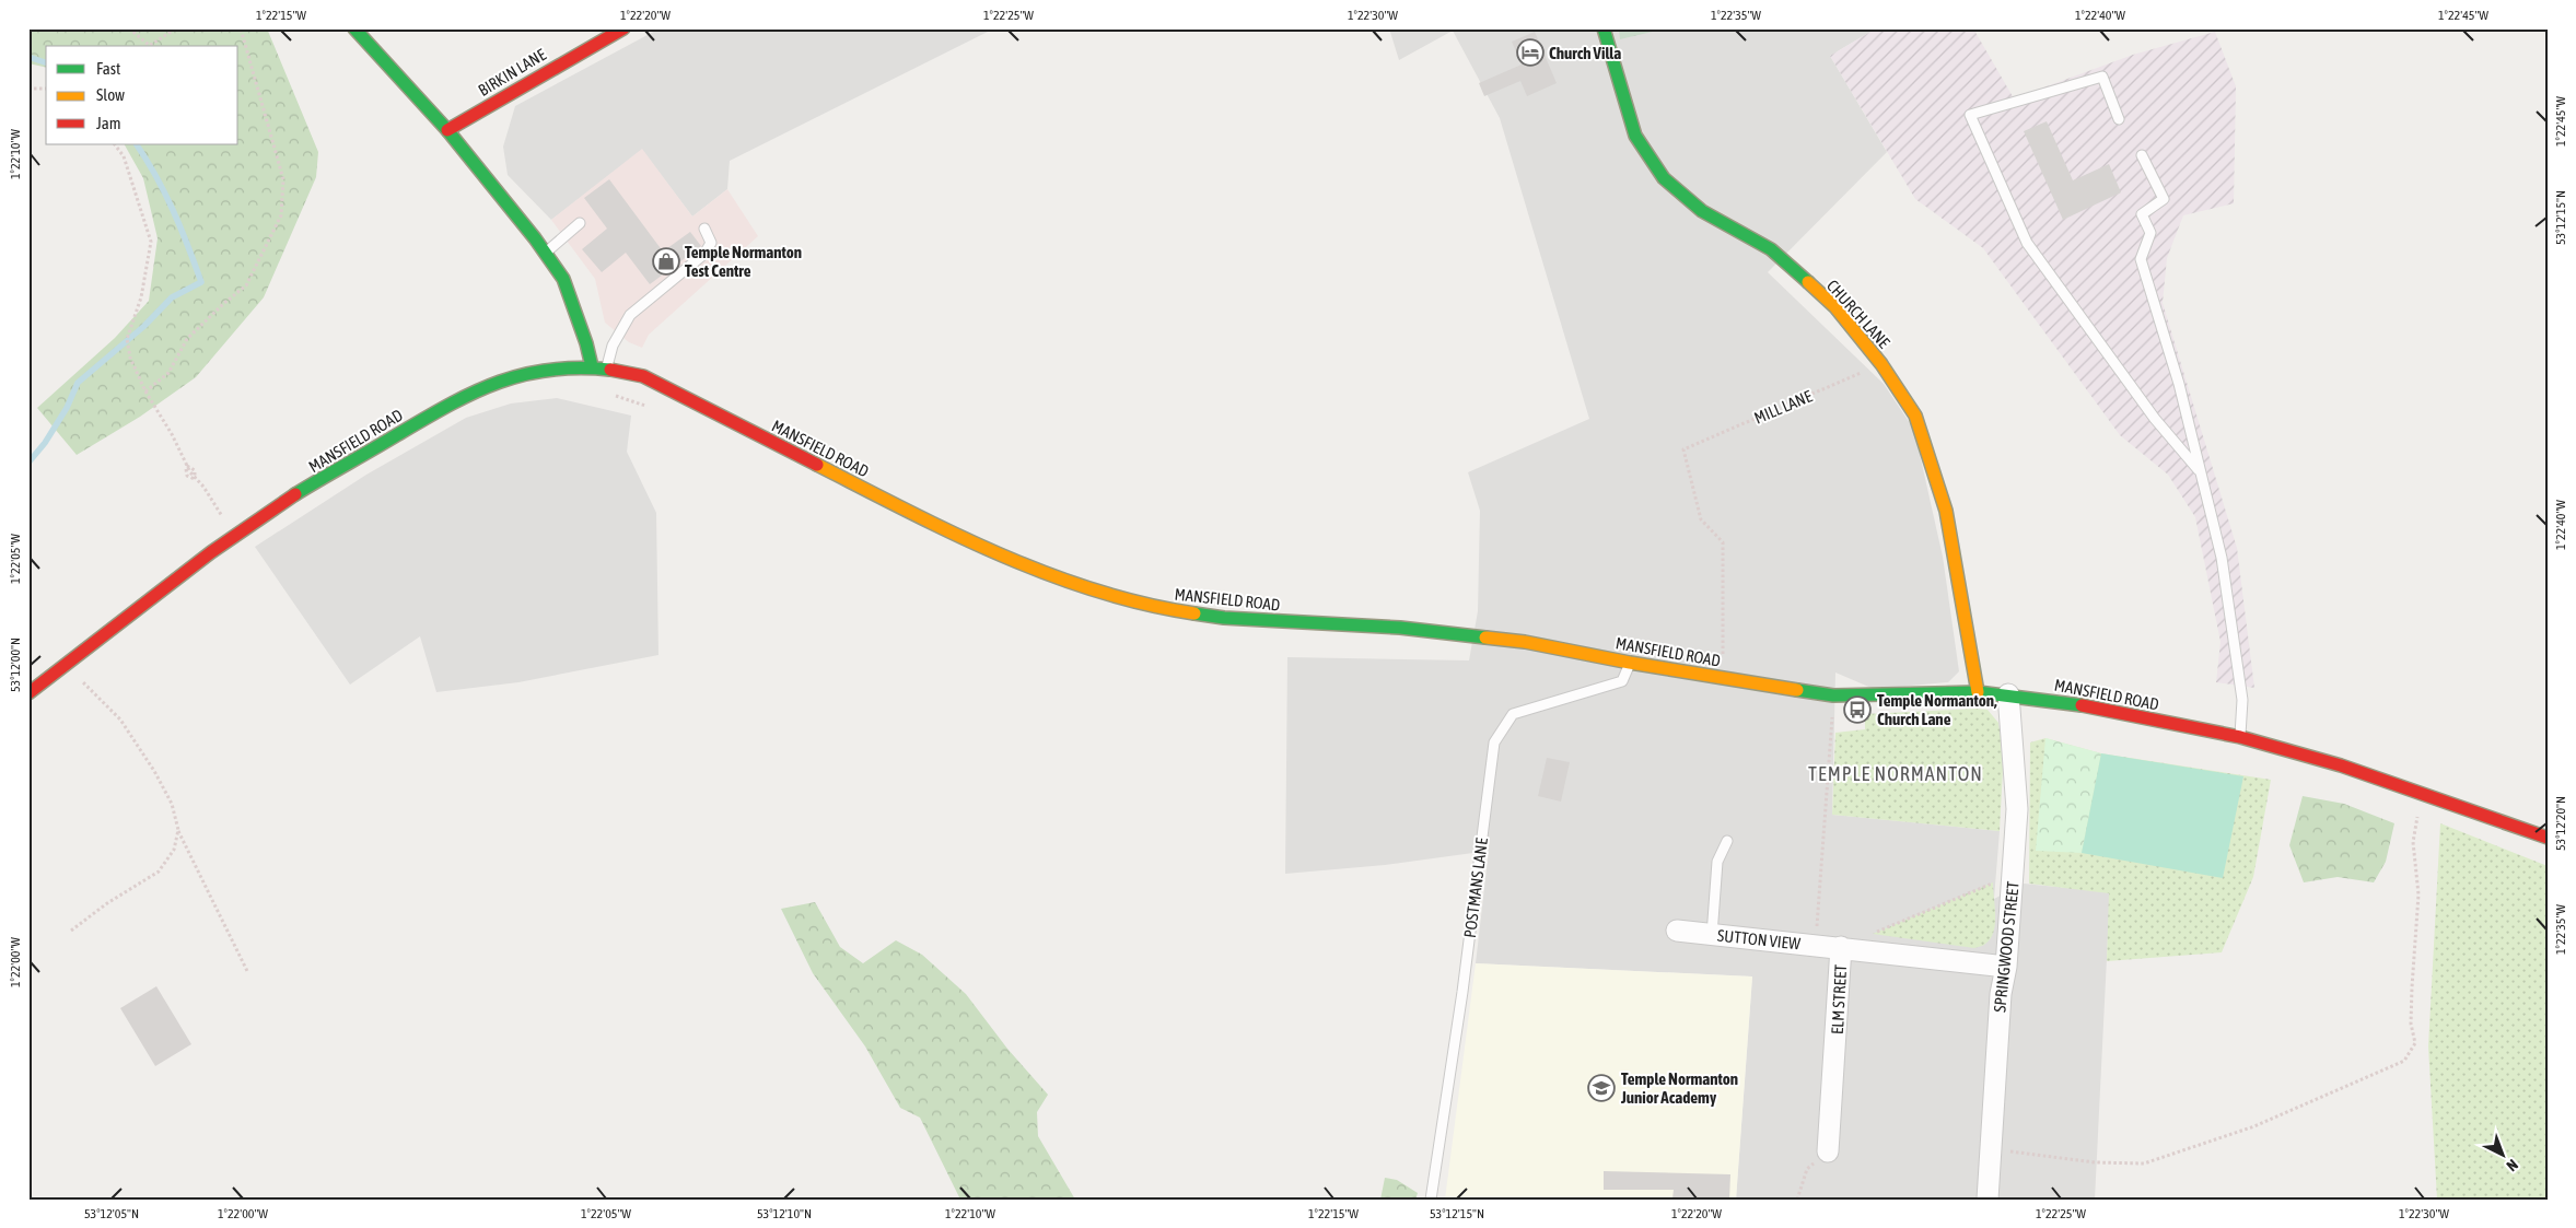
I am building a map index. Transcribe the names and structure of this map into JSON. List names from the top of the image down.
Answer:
{
  "streets": {
    "main road": ["BIRKIN LANE", "CHURCH LANE", "MANSFIELD ROAD"],
    "street": ["SUTTON VIEW", "SPRINGWOOD STREET", "ELM STREET"],
    "lane": ["POSTMANS LANE"],
    "path": ["MILL LANE"]
  },
  "crossings": [
    ["CHURCH LANE", "MILL LANE"],
    ["CHURCH LANE", "MANSFIELD ROAD"],
    ["MILL LANE", "MANSFIELD ROAD"],
    ["MANSFIELD ROAD", "POSTMANS LANE"],
    ["MANSFIELD ROAD", "SPRINGWOOD STREET"],
    ["SUTTON VIEW", "ELM STREET"],
    ["SPRINGWOOD STREET", "ELM STREET"]
  ],
  "districts": ["TEMPLE NORMANTON"],
  "places": {
    "hotel": ["Church Villa"],
    "shop": ["Temple Normanton Test Centre"],
    "bus stop": ["Temple Normanton, Church Lane"],
    "school or university": ["Temple Normanton Junior Academy"]
  },
  "legend": ["Fast", "Slow", "Jam"],
  "north": "bottom right",
  "coordinates": [
    "1°22'15\"W",
    "1°22'20\"W",
    "1°22'25\"W",
    "1°22'30\"W",
    "1°22'35\"W",
    "1°22'40\"W",
    "1°22'45\"W",
    "1°22'10\"W",
    "53°12'15\"N",
    "1°22'05\"W",
    "53°12'00\"N",
    "53°12'20\"N",
    "1°22'00\"W",
    "53°12'05\"N",
    "53°12'10\"N"
  ]
}
